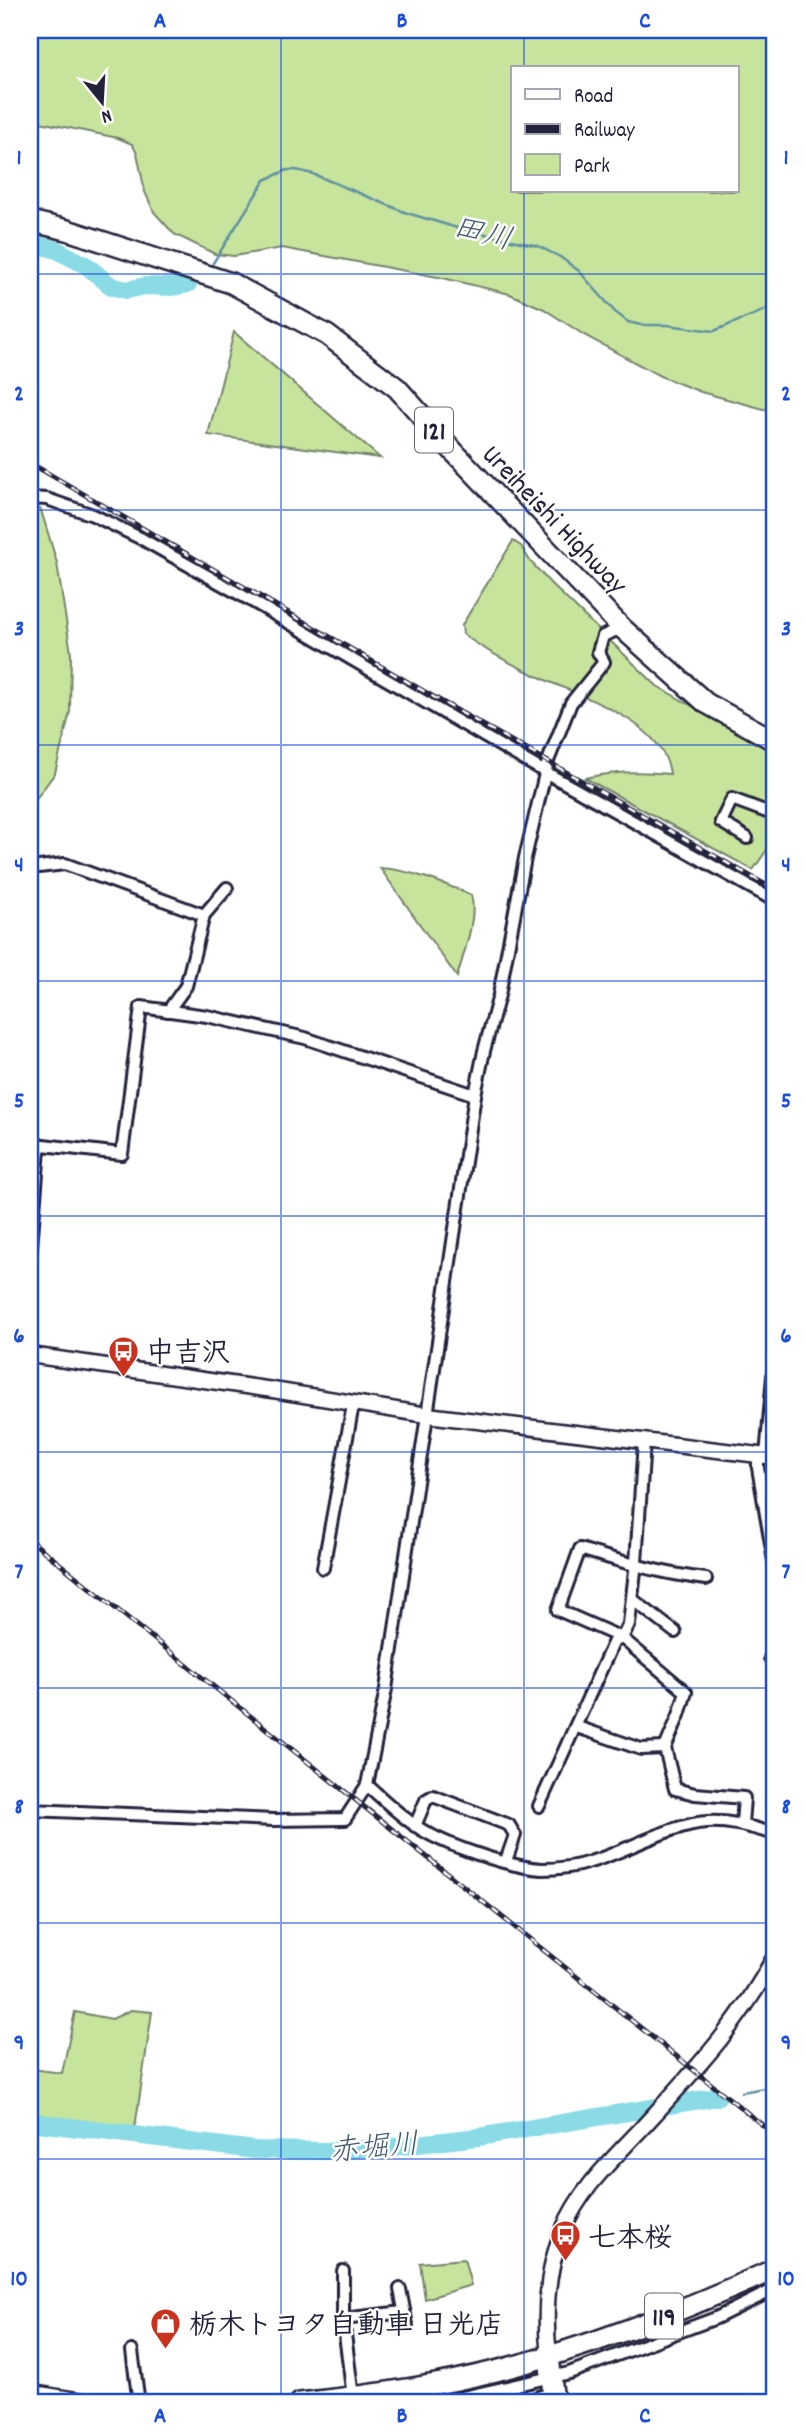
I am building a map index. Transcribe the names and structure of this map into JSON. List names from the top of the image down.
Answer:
{
  "streets": {
    "highway": ["121", "Ureiheishi Highway", "119"]
  },
  "water": ["田川", "赤堀川"],
  "places": {
    "bus stop": ["中吉沢", "七本桜"],
    "shop": ["栃木トヨタ自動車 日光店"]
  },
  "legend": ["Road", "Railway", "Park"],
  "north": "bottom",
  "grid": {
    "columns": ["A", "B", "C"],
    "rows": [
      "1",
      "2",
      "3",
      "4",
      "5",
      "6",
      "7",
      "8",
      "9",
      "10"
    ]
  }
}
